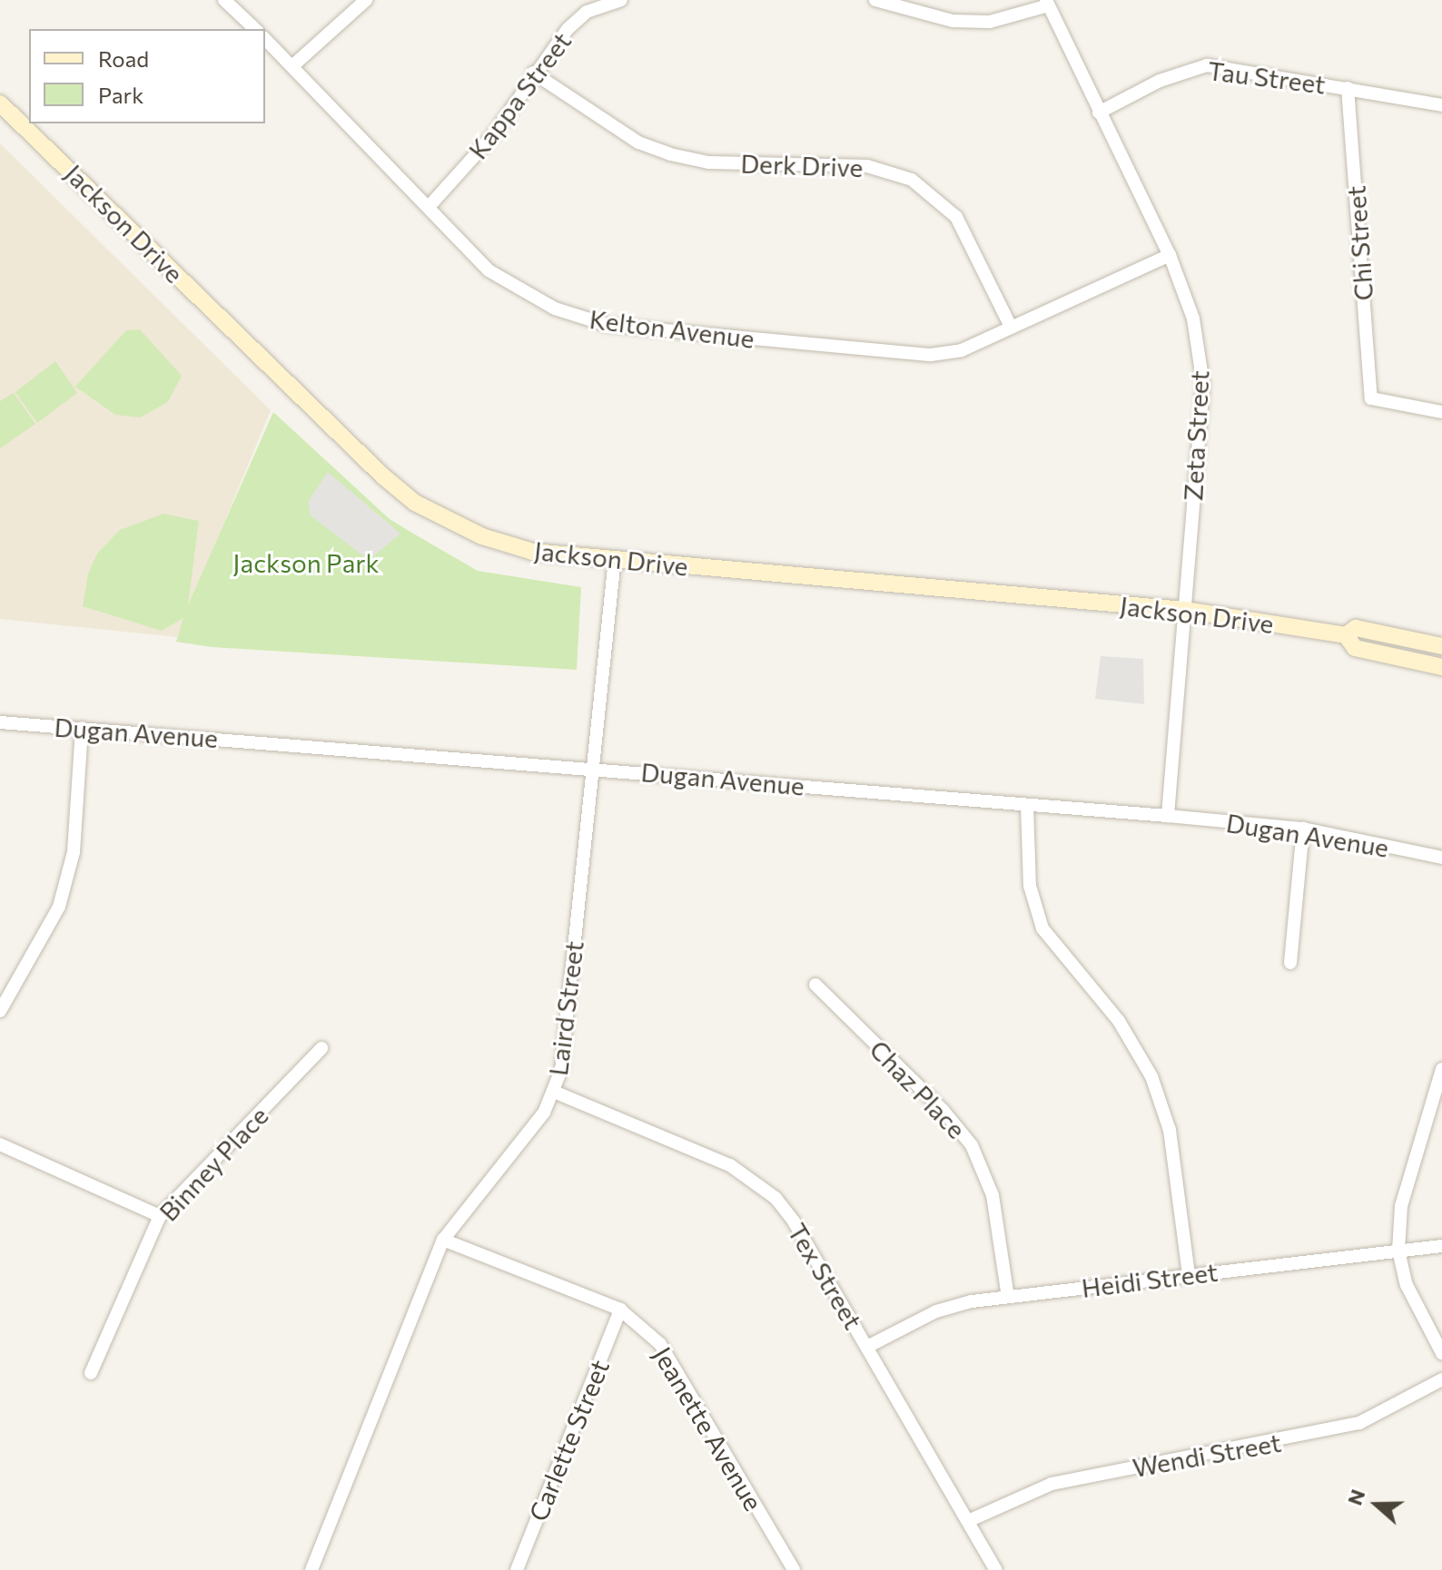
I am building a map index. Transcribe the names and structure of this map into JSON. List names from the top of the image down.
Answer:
{
  "streets": {
    "main road": ["Jackson Drive"],
    "street": [
      "Tau Street",
      "Kappa Street",
      "Derk Drive",
      "Chi Street",
      "Kelton Avenue",
      "Zeta Street",
      "Dugan Avenue",
      "Laird Street",
      "Chaz Place",
      "Binney Place",
      "Tex Street",
      "Heidi Street",
      "Jeanette Avenue",
      "Carlette Street",
      "Wendi Street"
    ]
  },
  "crossings": [
    ["Tau Street", "Chi Street"],
    ["Tau Street", "Zeta Street"],
    ["Kappa Street", "Derk Drive"],
    ["Kappa Street", "Kelton Avenue"],
    ["Derk Drive", "Kelton Avenue"],
    ["Jackson Drive", "Zeta Street"],
    ["Jackson Drive", "Laird Street"],
    ["Kelton Avenue", "Zeta Street"],
    ["Zeta Street", "Dugan Avenue"],
    ["Dugan Avenue", "Laird Street"],
    ["Laird Street", "Tex Street"],
    ["Laird Street", "Jeanette Avenue"],
    ["Chaz Place", "Heidi Street"],
    ["Tex Street", "Heidi Street"],
    ["Tex Street", "Wendi Street"],
    ["Jeanette Avenue", "Carlette Street"]
  ],
  "parks": ["Jackson Park"],
  "legend": ["Road", "Park"],
  "north": "left"
}
